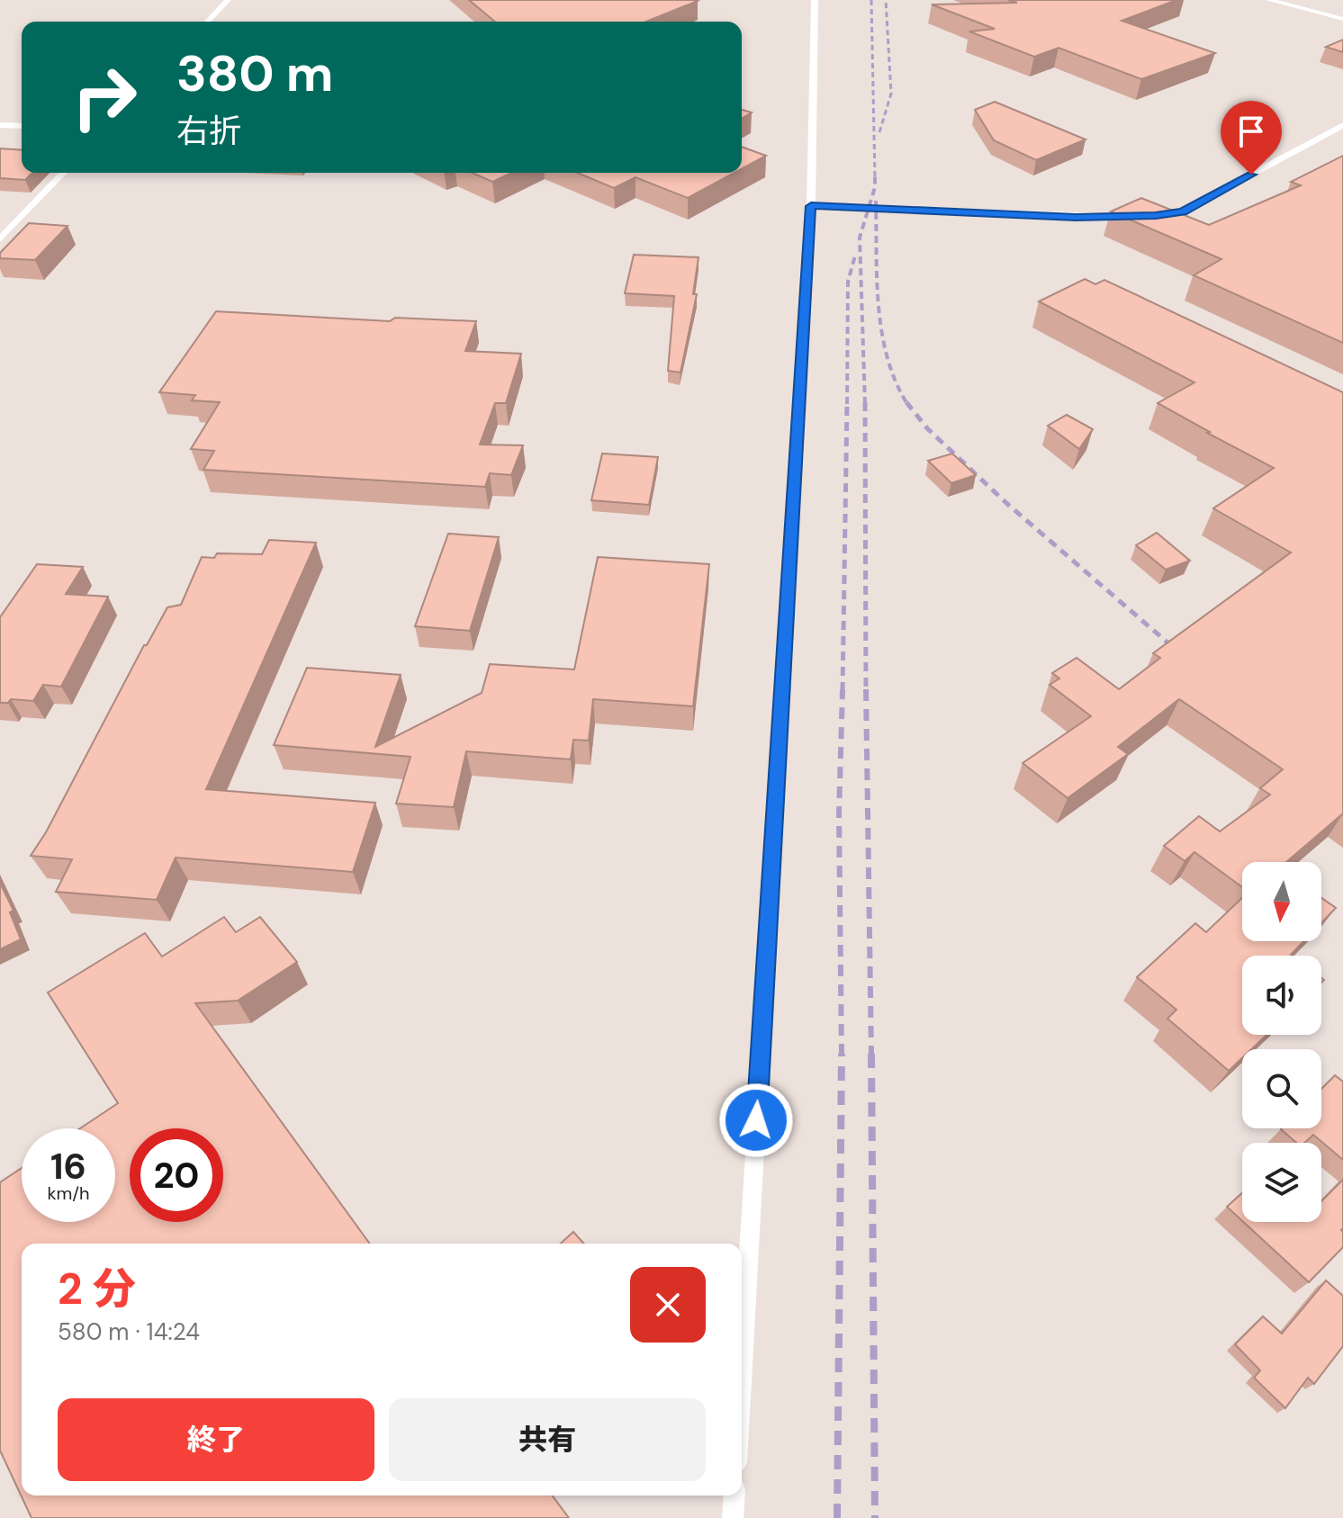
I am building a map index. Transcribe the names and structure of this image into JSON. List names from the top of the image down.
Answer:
{
  "north": "bottom",
  "page": {
    "turn": ["380 m", "右折"],
    "speed": "16 km/h",
    "limit": "20",
    "heading": ["2 分", "580 m · 14:24"],
    "buttons": ["終了", "共有"]
  }
}
